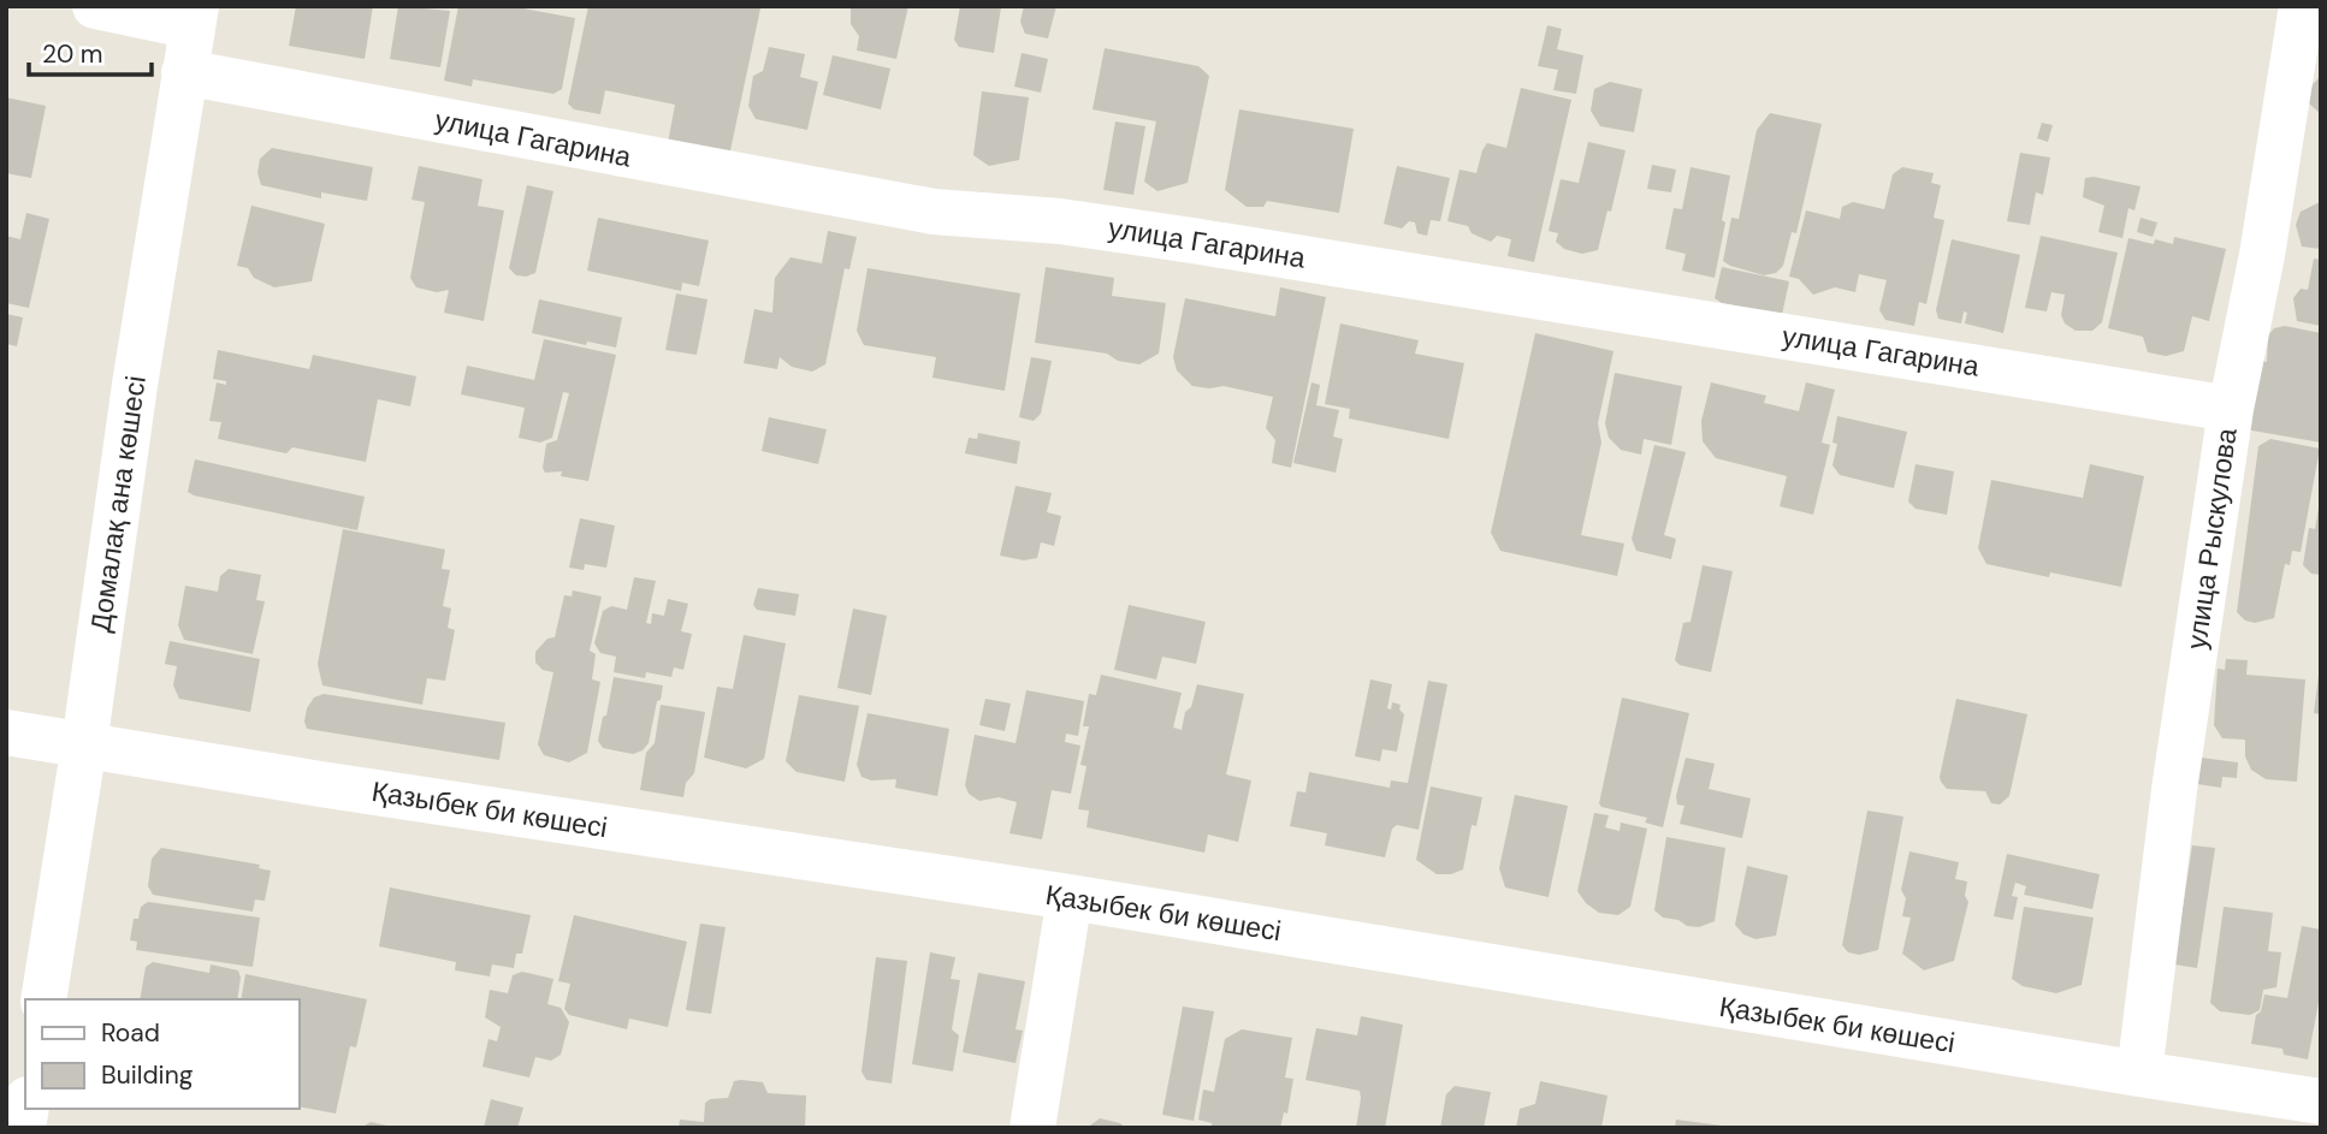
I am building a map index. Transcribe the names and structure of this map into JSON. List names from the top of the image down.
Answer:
{
  "streets": {
    "street": [
      "улица Гагарина",
      "Домалақ ана көшесі",
      "улица Рыскулова",
      "Қазыбек би көшесі"
    ]
  },
  "crossings": [
    ["улица Гагарина", "Домалақ ана көшесі"],
    ["улица Гагарина", "улица Рыскулова"],
    ["Домалақ ана көшесі", "Қазыбек би көшесі"],
    ["улица Рыскулова", "Қазыбек би көшесі"]
  ],
  "legend": ["Road", "Building"],
  "scale_bar": "20 m"
}
